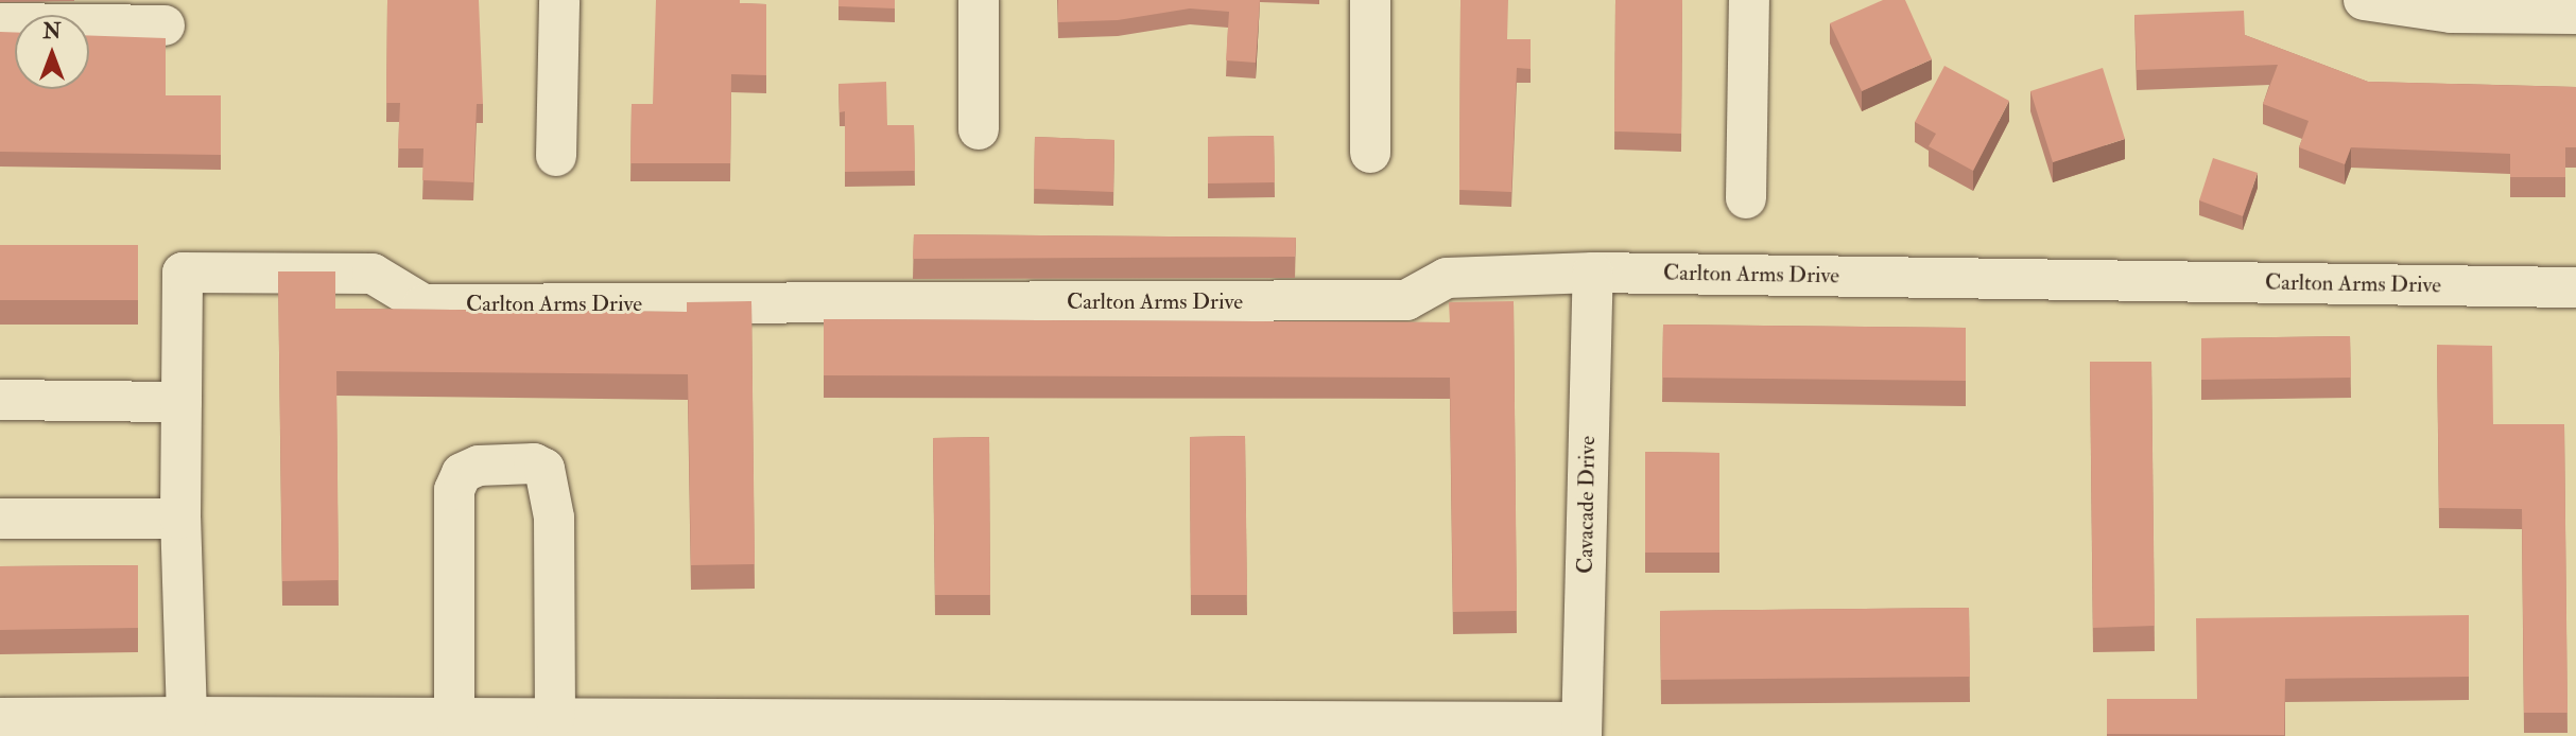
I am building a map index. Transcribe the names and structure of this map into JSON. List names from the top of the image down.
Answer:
{
  "streets": {
    "street": ["Carlton Arms Drive", "Cavacade Drive"]
  },
  "crossings": [
    ["Carlton Arms Drive", "Cavacade Drive"]
  ],
  "north": "top"
}
